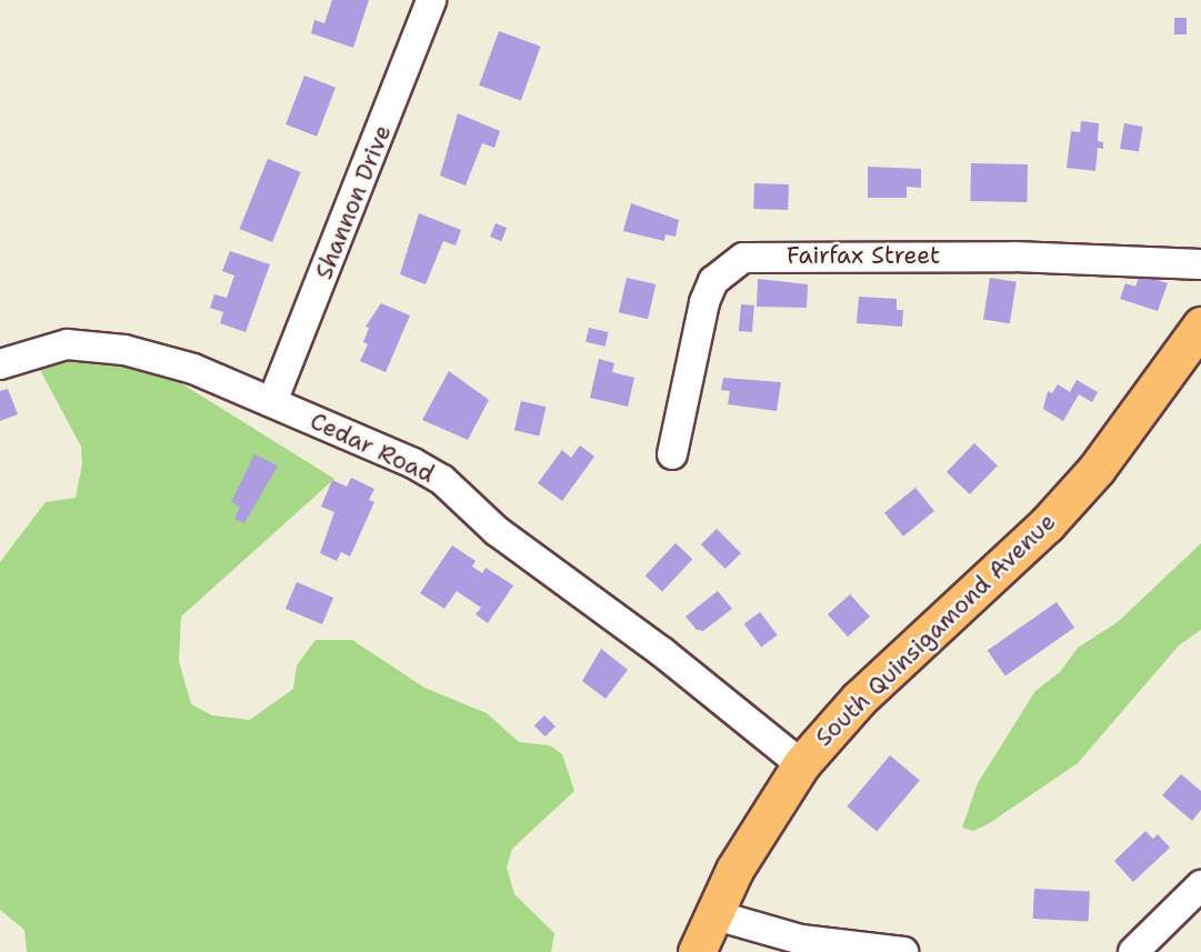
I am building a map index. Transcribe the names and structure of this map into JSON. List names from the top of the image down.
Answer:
{
  "streets": {
    "main road": ["South Quinsigamond Avenue"],
    "street": ["Shannon Drive", "Fairfax Street", "Cedar Road"]
  },
  "crossings": [
    ["Shannon Drive", "Cedar Road"],
    ["Cedar Road", "South Quinsigamond Avenue"]
  ]
}
